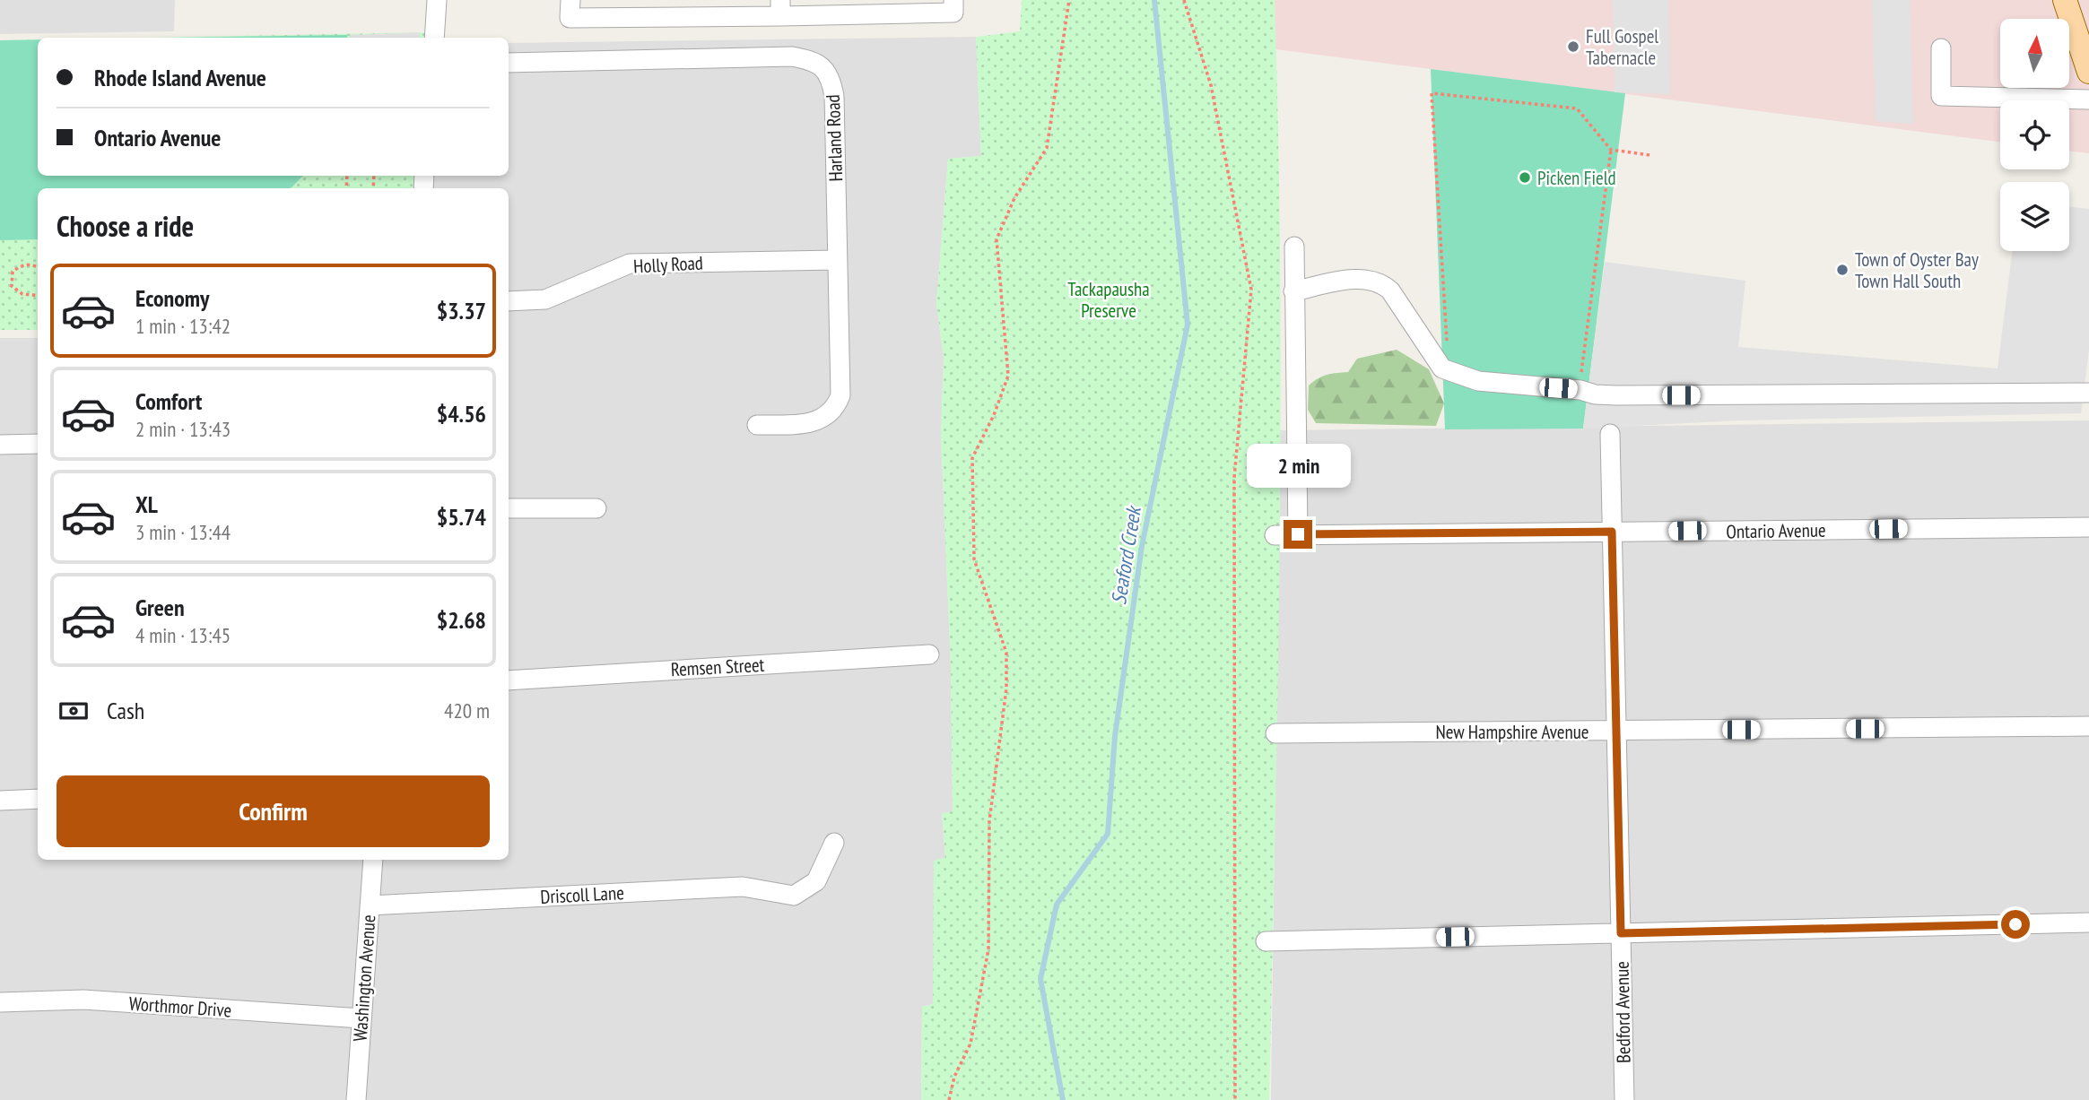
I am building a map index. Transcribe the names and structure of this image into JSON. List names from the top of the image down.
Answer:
{
  "streets": {
    "street": [
      "Harland Road",
      "Holly Road",
      "Ontario Avenue",
      "Remsen Street",
      "New Hampshire Avenue",
      "Driscoll Lane",
      "Washington Avenue",
      "Worthmor Drive",
      "Bedford Avenue"
    ]
  },
  "crossings": [
    ["Harland Road", "Holly Road"],
    ["Ontario Avenue", "Bedford Avenue"],
    ["New Hampshire Avenue", "Bedford Avenue"],
    ["Driscoll Lane", "Washington Avenue"],
    ["Washington Avenue", "Worthmor Drive"]
  ],
  "water": ["Seaford Creek"],
  "parks": ["Tackapausha Preserve"],
  "places": ["Full Gospel Tabernacle", "Picken Field", "Town of Oyster Bay Town Hall South"],
  "north": "top",
  "page": {
    "banner": ["Rhode Island Avenue", "Ontario Avenue"],
    "heading": "Choose a ride",
    "list": [
      {
        "name": "Economy",
        "note": "1 min · 13:42",
        "value": "$3.37"
      },
      {
        "name": "Comfort",
        "note": "2 min · 13:43",
        "value": "$4.56"
      },
      {
        "name": "XL",
        "note": "3 min · 13:44",
        "value": "$5.74"
      },
      {
        "name": "Green",
        "note": "4 min · 13:45",
        "value": "$2.68"
      }
    ],
    "bubble": "2 min",
    "pay": ["Cash", "420 m"],
    "buttons": "Confirm"
  }
}
